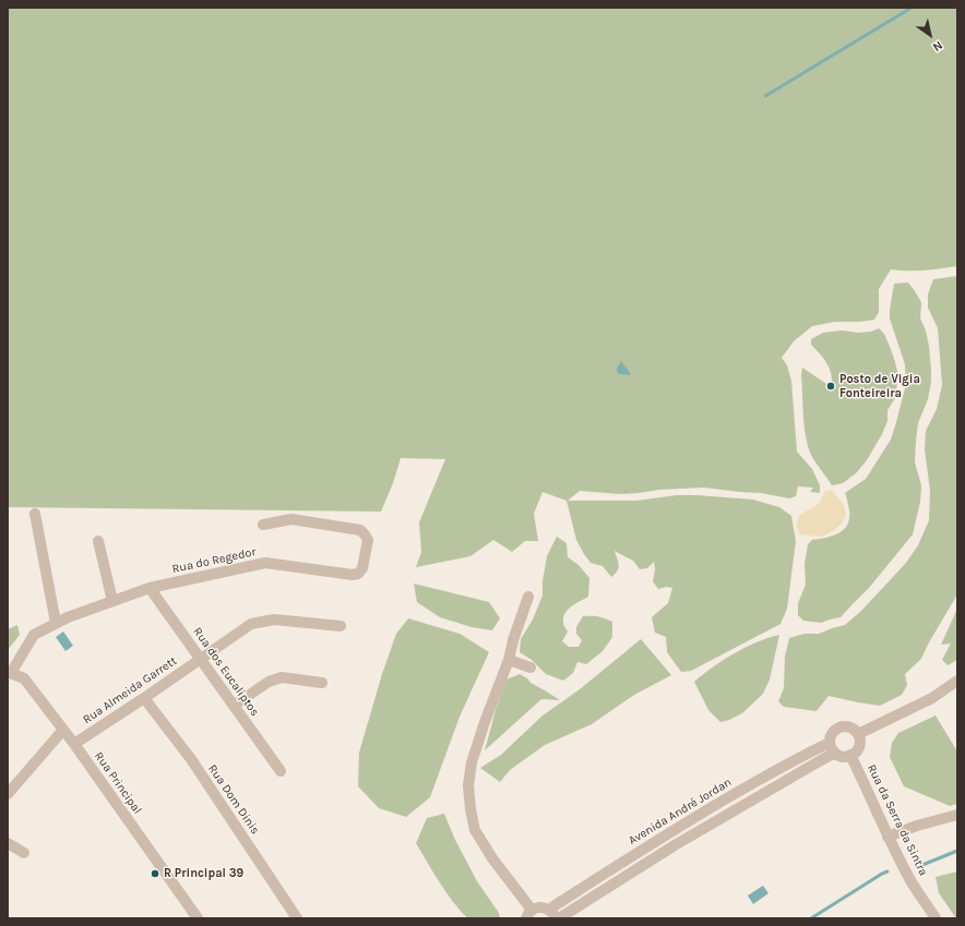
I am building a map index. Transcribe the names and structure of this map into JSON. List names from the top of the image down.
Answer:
{
  "streets": {
    "street": [
      "Rua do Regedor",
      "Rua dos Eucaliptos",
      "Rua Almeida Garrett",
      "Rua Principal",
      "Rua Dom Dinis",
      "Avenida André Jordan",
      "Rua da Serra da Sintra"
    ]
  },
  "crossings": [
    ["Rua do Regedor", "Rua dos Eucaliptos"],
    ["Rua do Regedor", "Rua Principal"],
    ["Rua dos Eucaliptos", "Rua Almeida Garrett"],
    ["Rua Almeida Garrett", "Rua Principal"],
    ["Rua Almeida Garrett", "Rua Dom Dinis"],
    ["Avenida André Jordan", "Rua da Serra da Sintra"]
  ],
  "places": ["Posto de Vigia Fonteireira", "R Principal 39"],
  "north": "bottom right"
}
